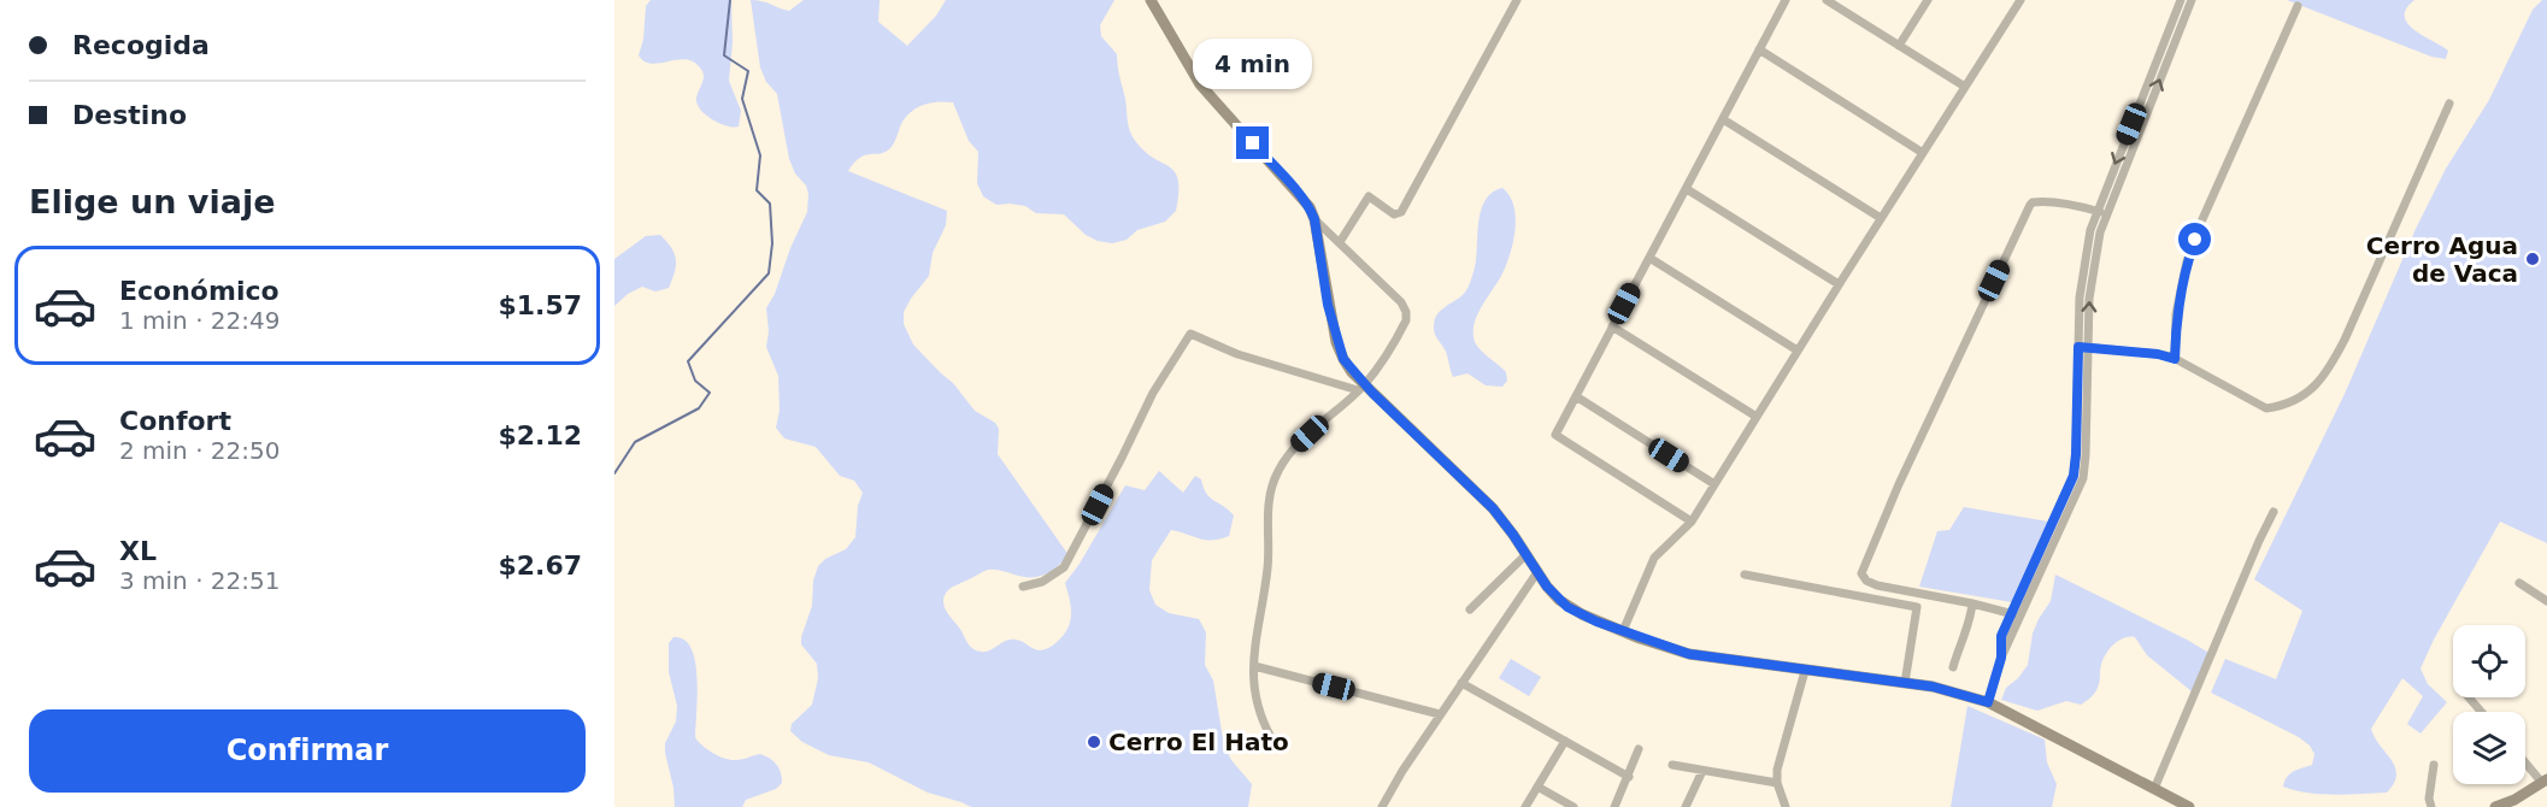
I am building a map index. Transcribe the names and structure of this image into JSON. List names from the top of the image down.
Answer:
{
  "places": ["Cerro Agua de Vaca", "Cerro El Hato"],
  "page": {
    "banner": ["Recogida", "Destino"],
    "bubble": "4 min",
    "heading": "Elige un viaje",
    "list": [
      {
        "name": "Económico",
        "note": "1 min · 22:49",
        "value": "$1.57"
      },
      {
        "name": "Confort",
        "note": "2 min · 22:50",
        "value": "$2.12"
      },
      {
        "name": "XL",
        "note": "3 min · 22:51",
        "value": "$2.67"
      }
    ],
    "buttons": "Confirmar"
  }
}
